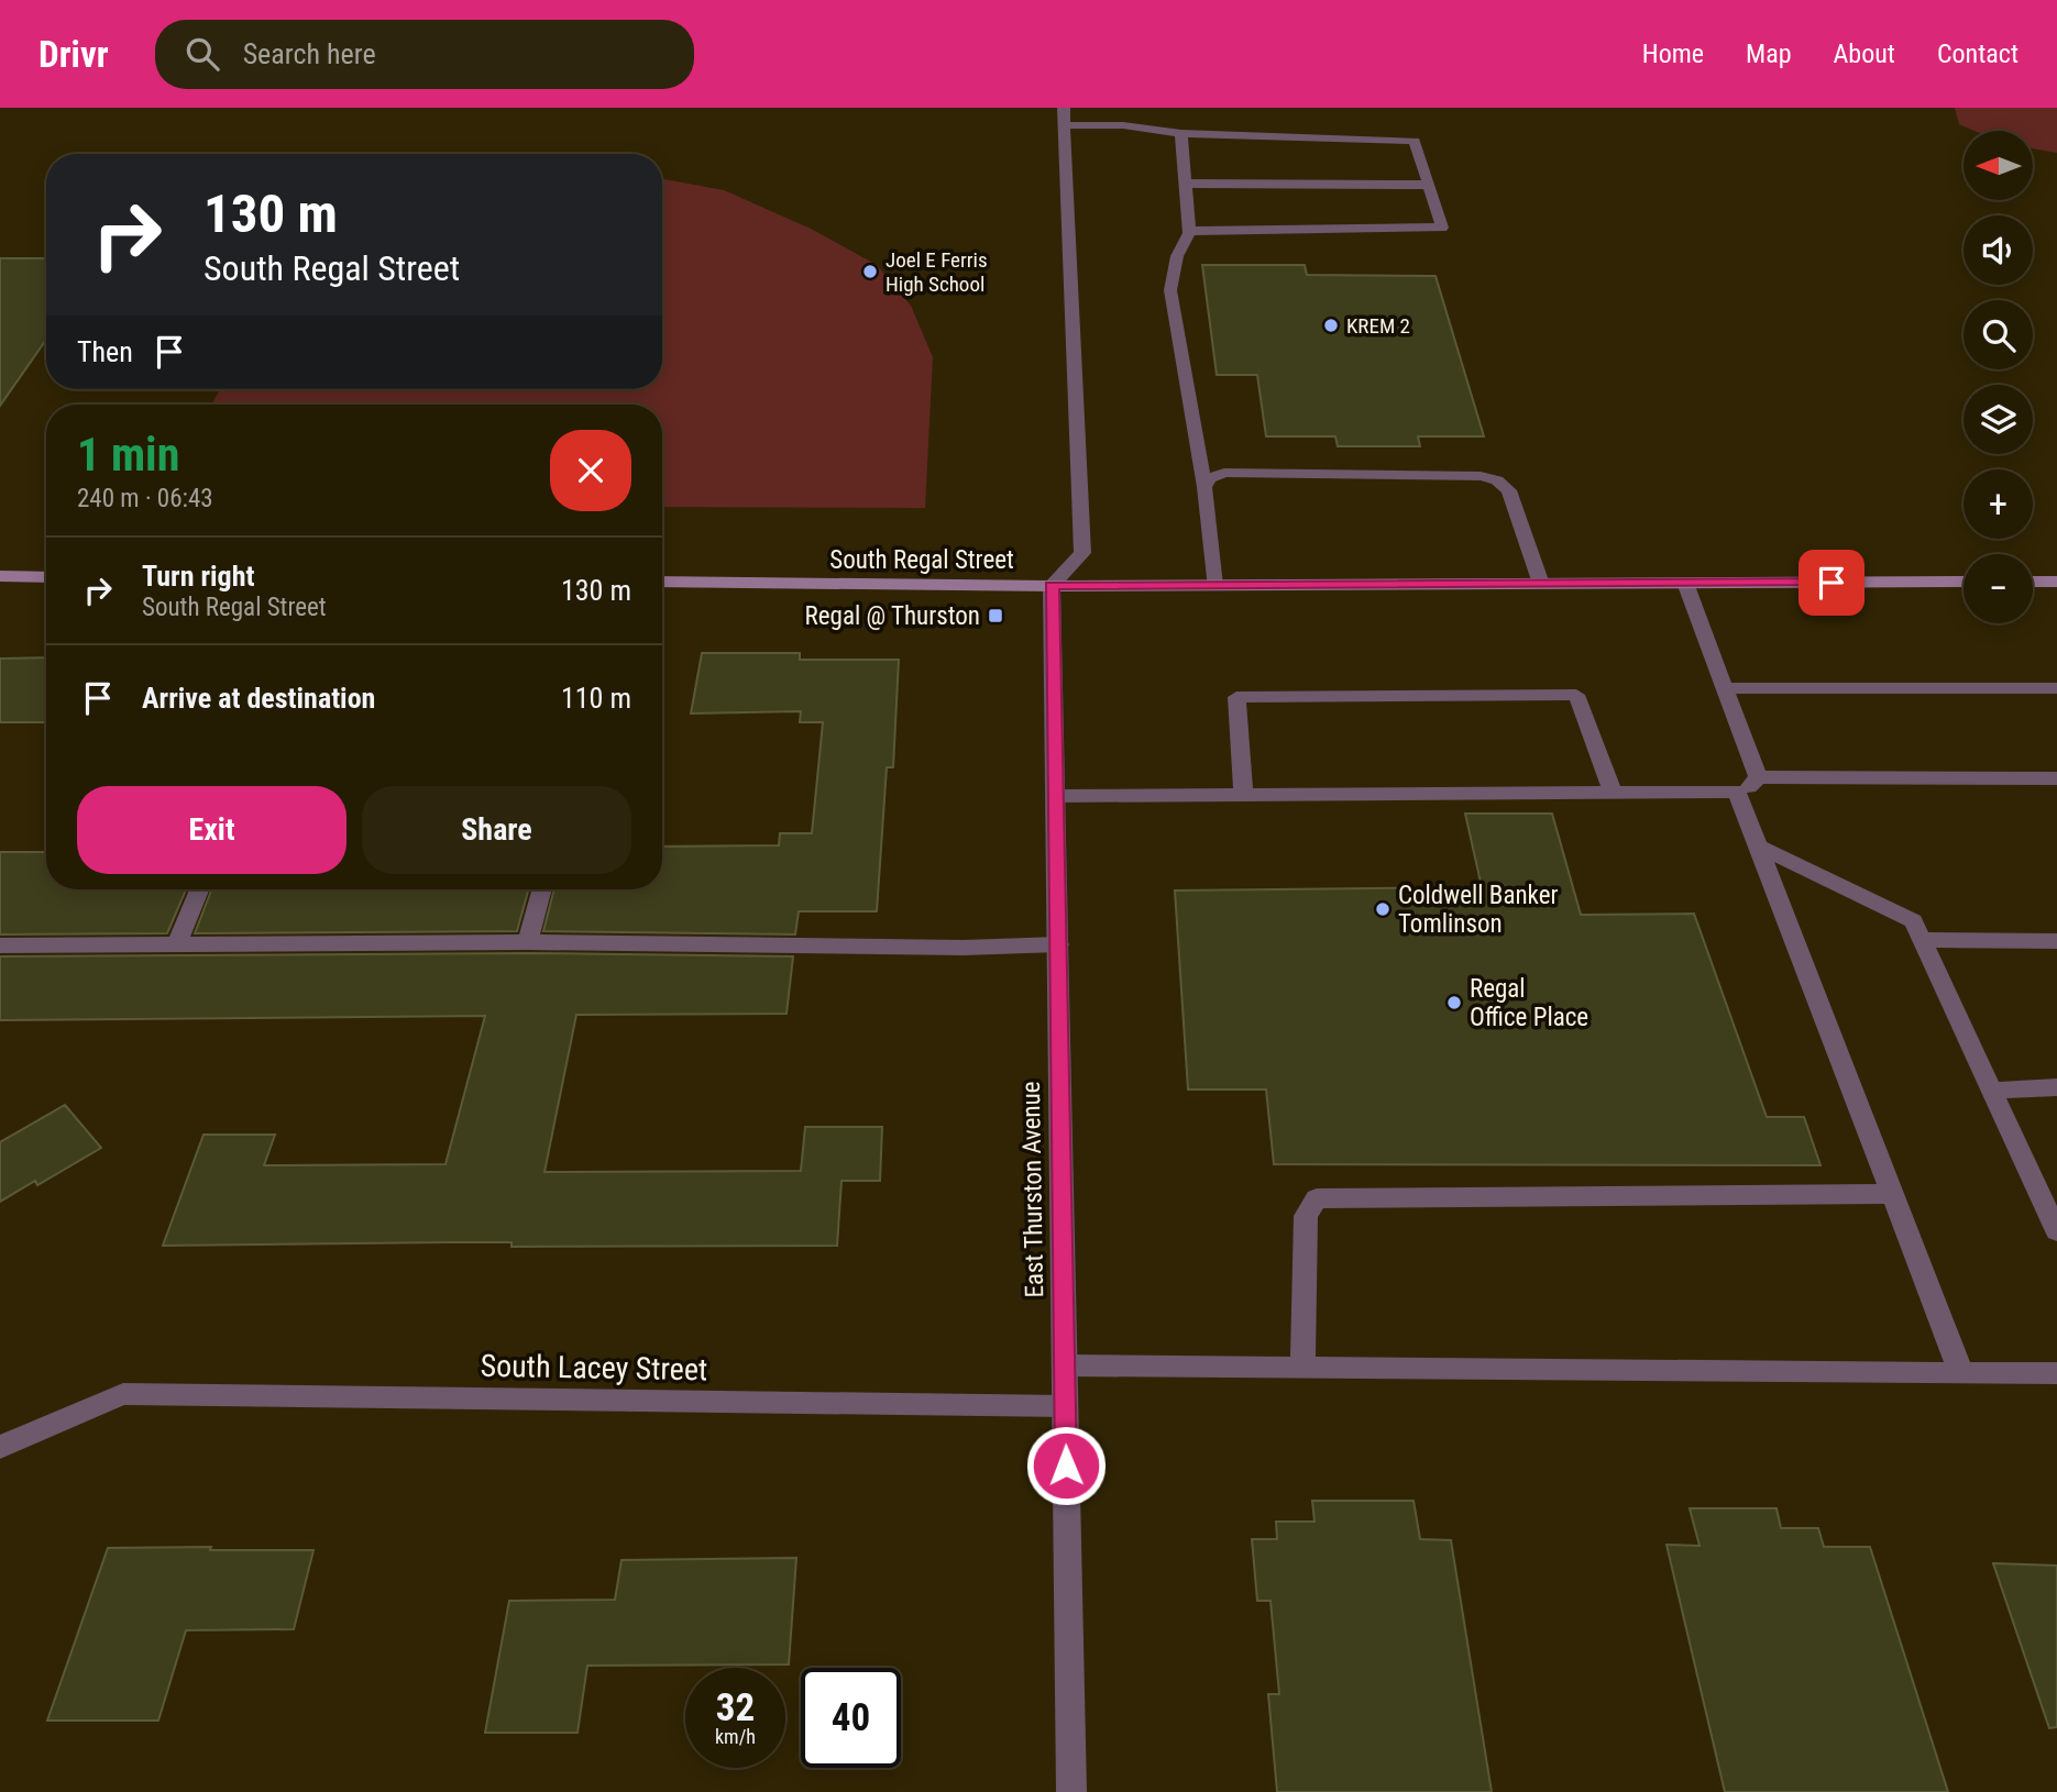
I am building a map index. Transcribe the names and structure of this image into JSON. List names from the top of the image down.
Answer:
{
  "streets": {
    "main road": ["South Regal Street"],
    "street": ["East Thurston Avenue", "South Lacey Street"]
  },
  "crossings": [
    ["South Regal Street", "East Thurston Avenue"],
    ["East Thurston Avenue", "South Lacey Street"]
  ],
  "places": {
    "other": [
      "Joel E Ferris High School",
      "KREM 2",
      "Coldwell Banker Tomlinson",
      "Regal Office Place"
    ],
    "transit": ["Regal @ Thurston"]
  },
  "north": "left",
  "page": {
    "header": "Drivr",
    "search": "Search here",
    "nav": [
      "Home",
      "Map",
      "About",
      "Contact"
    ],
    "map_buttons": ["+", "−"],
    "turn": ["130 m", "South Regal Street"],
    "then": "Then",
    "heading": ["1 min", "240 m · 06:43"],
    "list": [
      {
        "name": "Turn right",
        "note": "South Regal Street",
        "value": "130 m"
      },
      {
        "name": "Arrive at destination",
        "value": "110 m"
      }
    ],
    "buttons": ["Exit", "Share"],
    "speed": "32 km/h",
    "limit": "40"
  }
}
